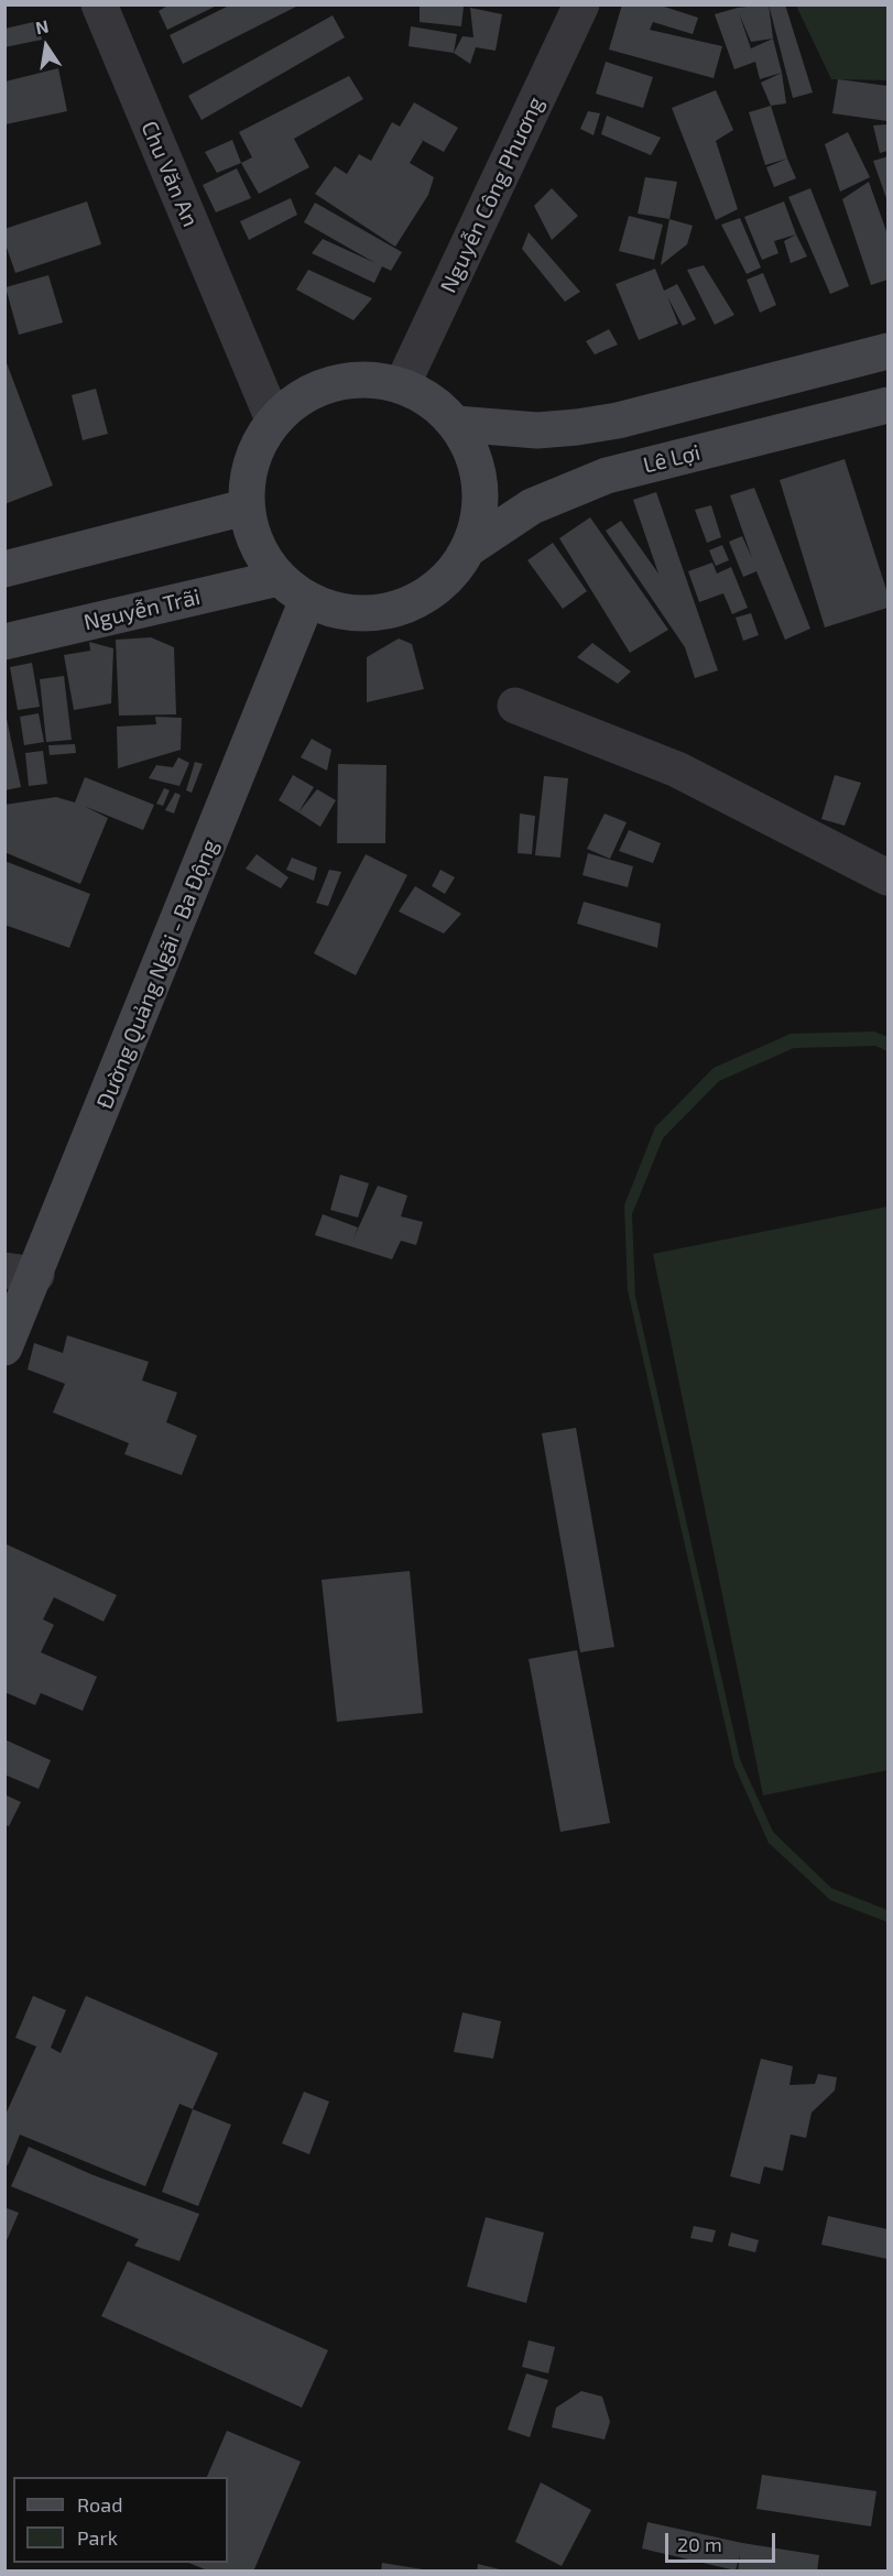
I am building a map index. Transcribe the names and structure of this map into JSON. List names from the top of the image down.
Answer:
{
  "streets": {
    "main road": ["Lê Lợi", "Nguyễn Trãi", "Đường Quảng Ngãi - Ba Động"],
    "street": ["Chu Văn An", "Nguyễn Công Phương"]
  },
  "crossings": [
    ["Chu Văn An", "Nguyễn Công Phương"],
    ["Chu Văn An", "Lê Lợi"],
    ["Chu Văn An", "Nguyễn Trãi"],
    ["Chu Văn An", "Đường Quảng Ngãi - Ba Động"],
    ["Nguyễn Công Phương", "Lê Lợi"],
    ["Nguyễn Công Phương", "Nguyễn Trãi"],
    ["Nguyễn Công Phương", "Đường Quảng Ngãi - Ba Động"],
    ["Lê Lợi", "Nguyễn Trãi"],
    ["Lê Lợi", "Đường Quảng Ngãi - Ba Động"],
    ["Nguyễn Trãi", "Đường Quảng Ngãi - Ba Động"]
  ],
  "legend": ["Road", "Park"],
  "scale_bar": "20 m",
  "north": "top"
}
